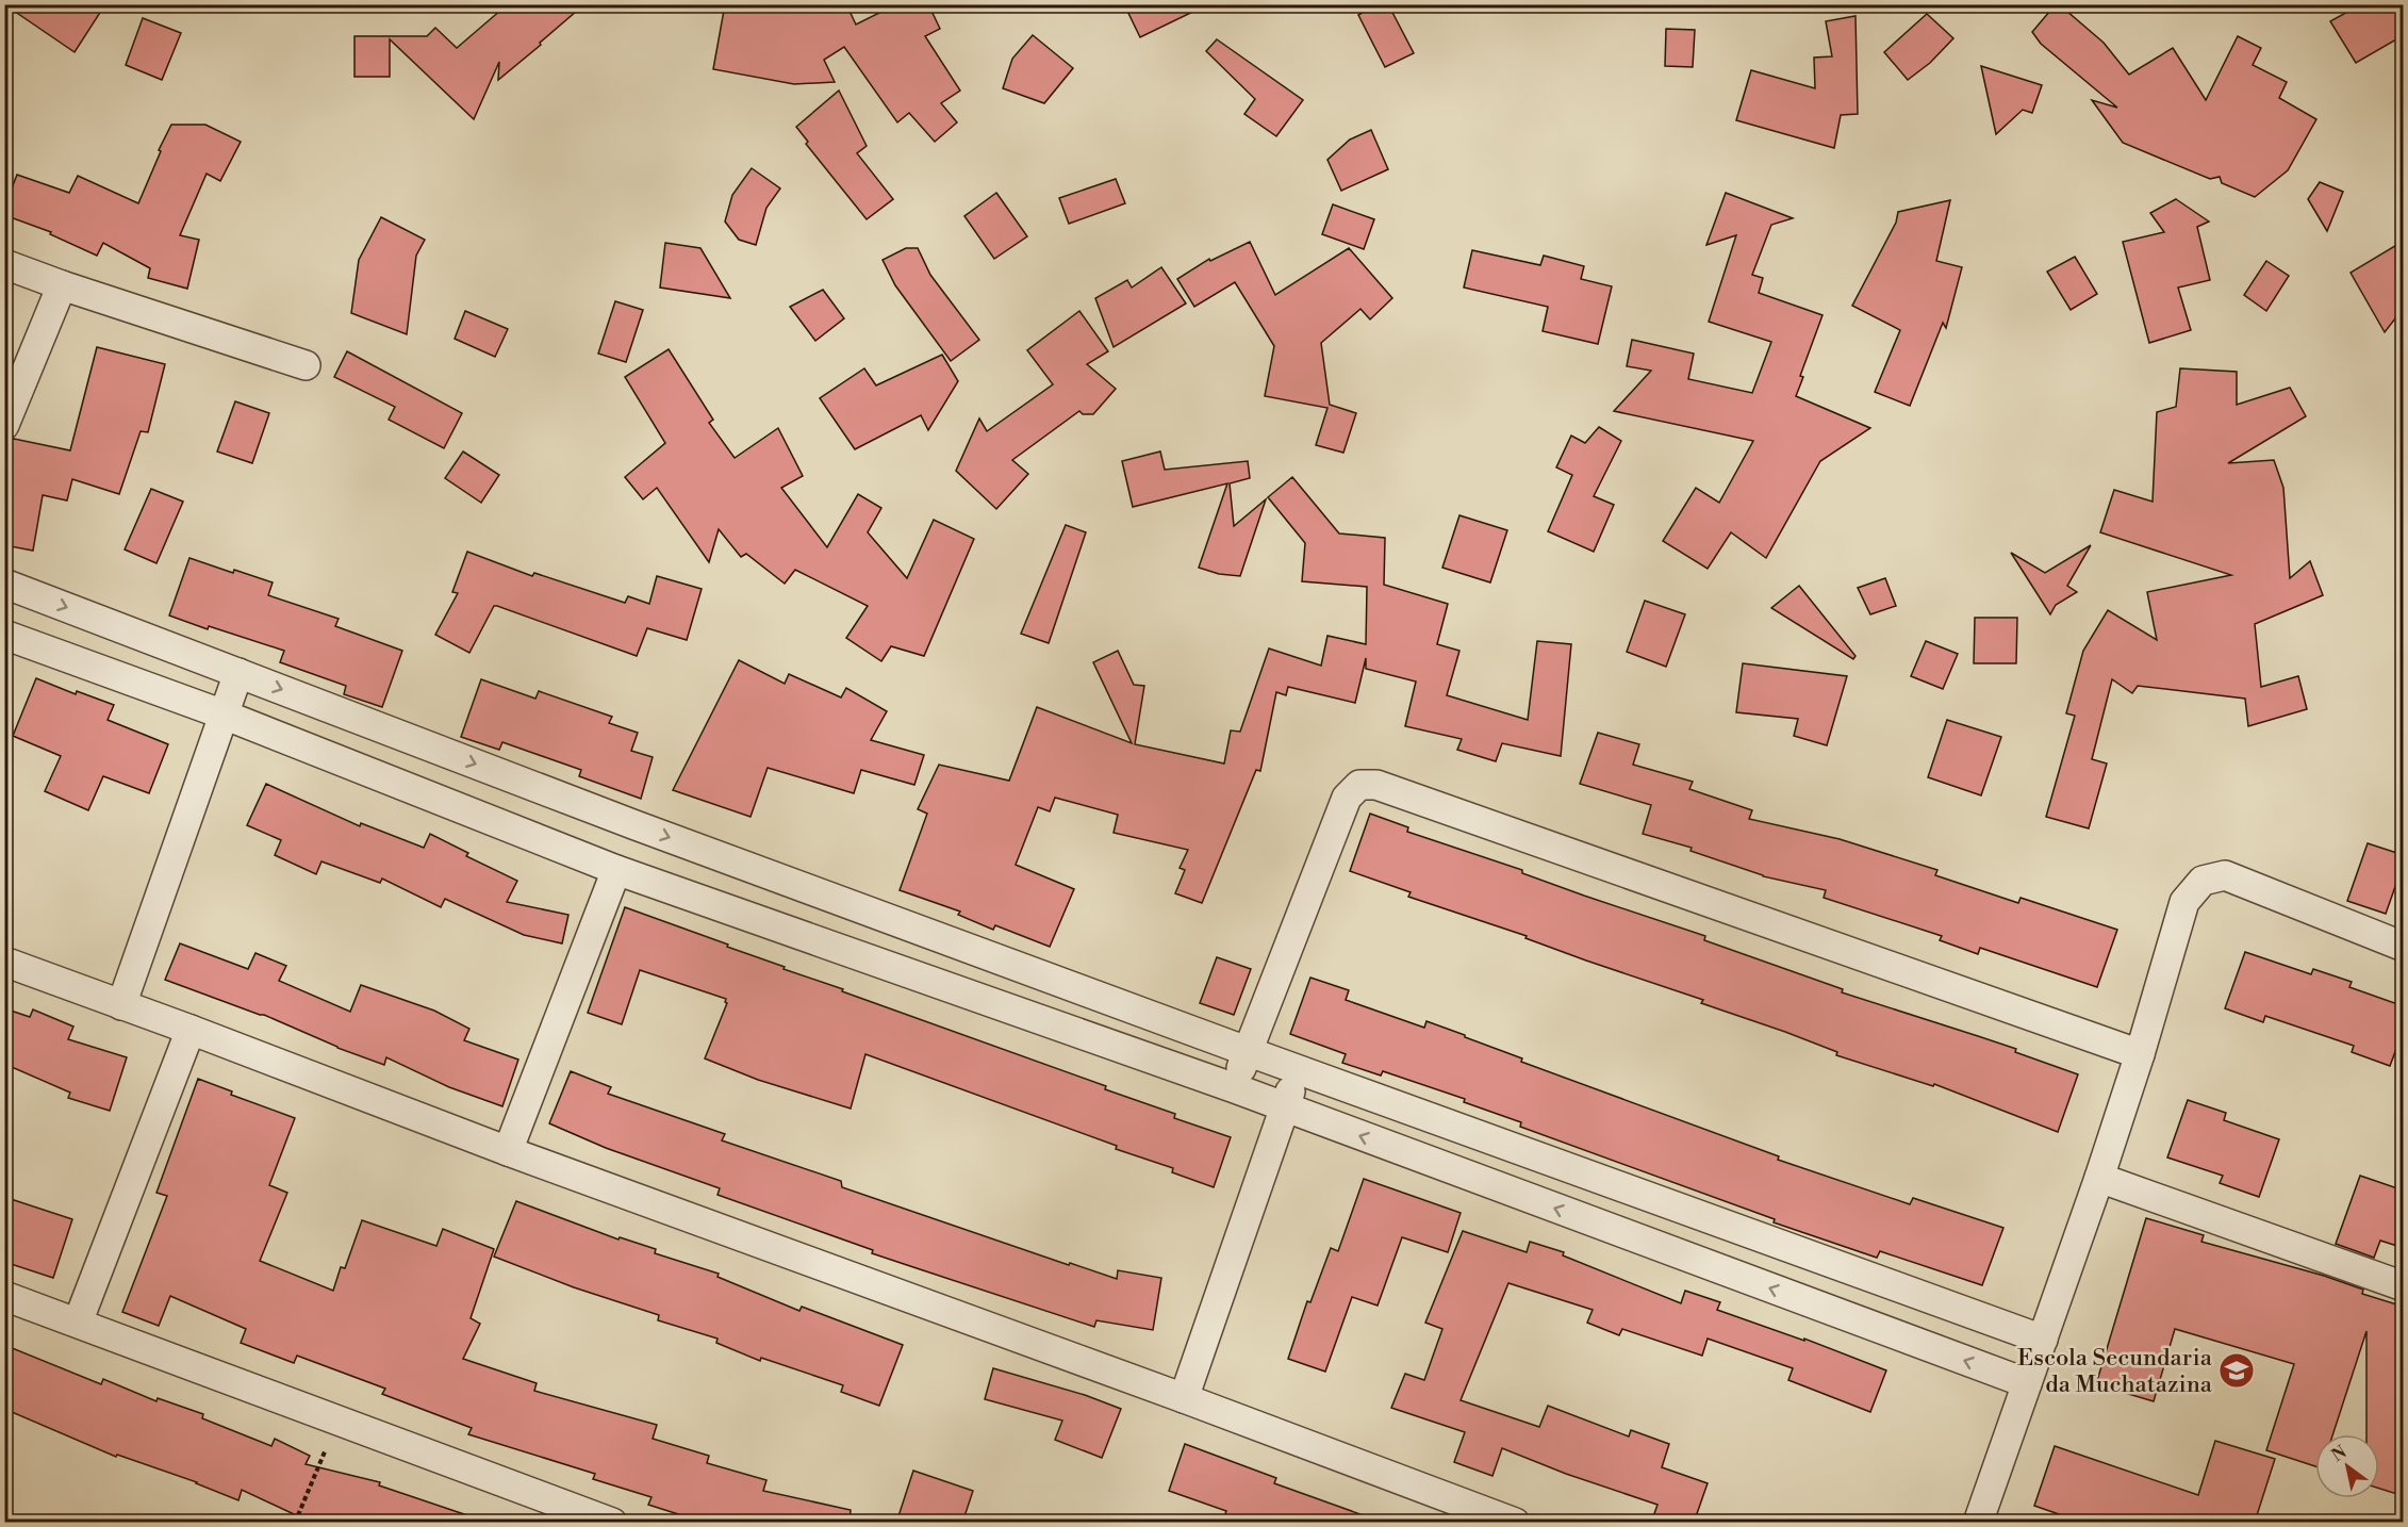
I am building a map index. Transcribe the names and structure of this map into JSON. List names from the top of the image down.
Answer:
{
  "places": {
    "school or university": ["Escola Secundaria da Muchatazina"]
  },
  "north": "top left"
}
